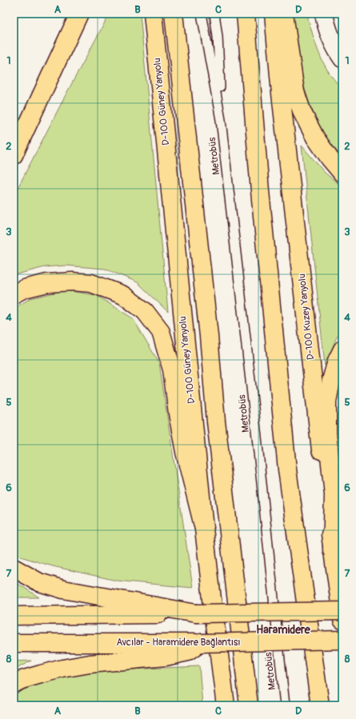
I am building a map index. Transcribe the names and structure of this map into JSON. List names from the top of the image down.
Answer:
{
  "streets": {
    "main road": ["D-100 Güney Yanyolu", "D-100 Kuzey Yanyolu", "Avcılar - Haramidere Bağlantısı"],
    "lane": ["Metrobüs"]
  },
  "districts": ["Haramidere"],
  "grid": {
    "columns": [
      "A",
      "B",
      "C",
      "D"
    ],
    "rows": [
      "1",
      "2",
      "3",
      "4",
      "5",
      "6",
      "7",
      "8"
    ]
  }
}
